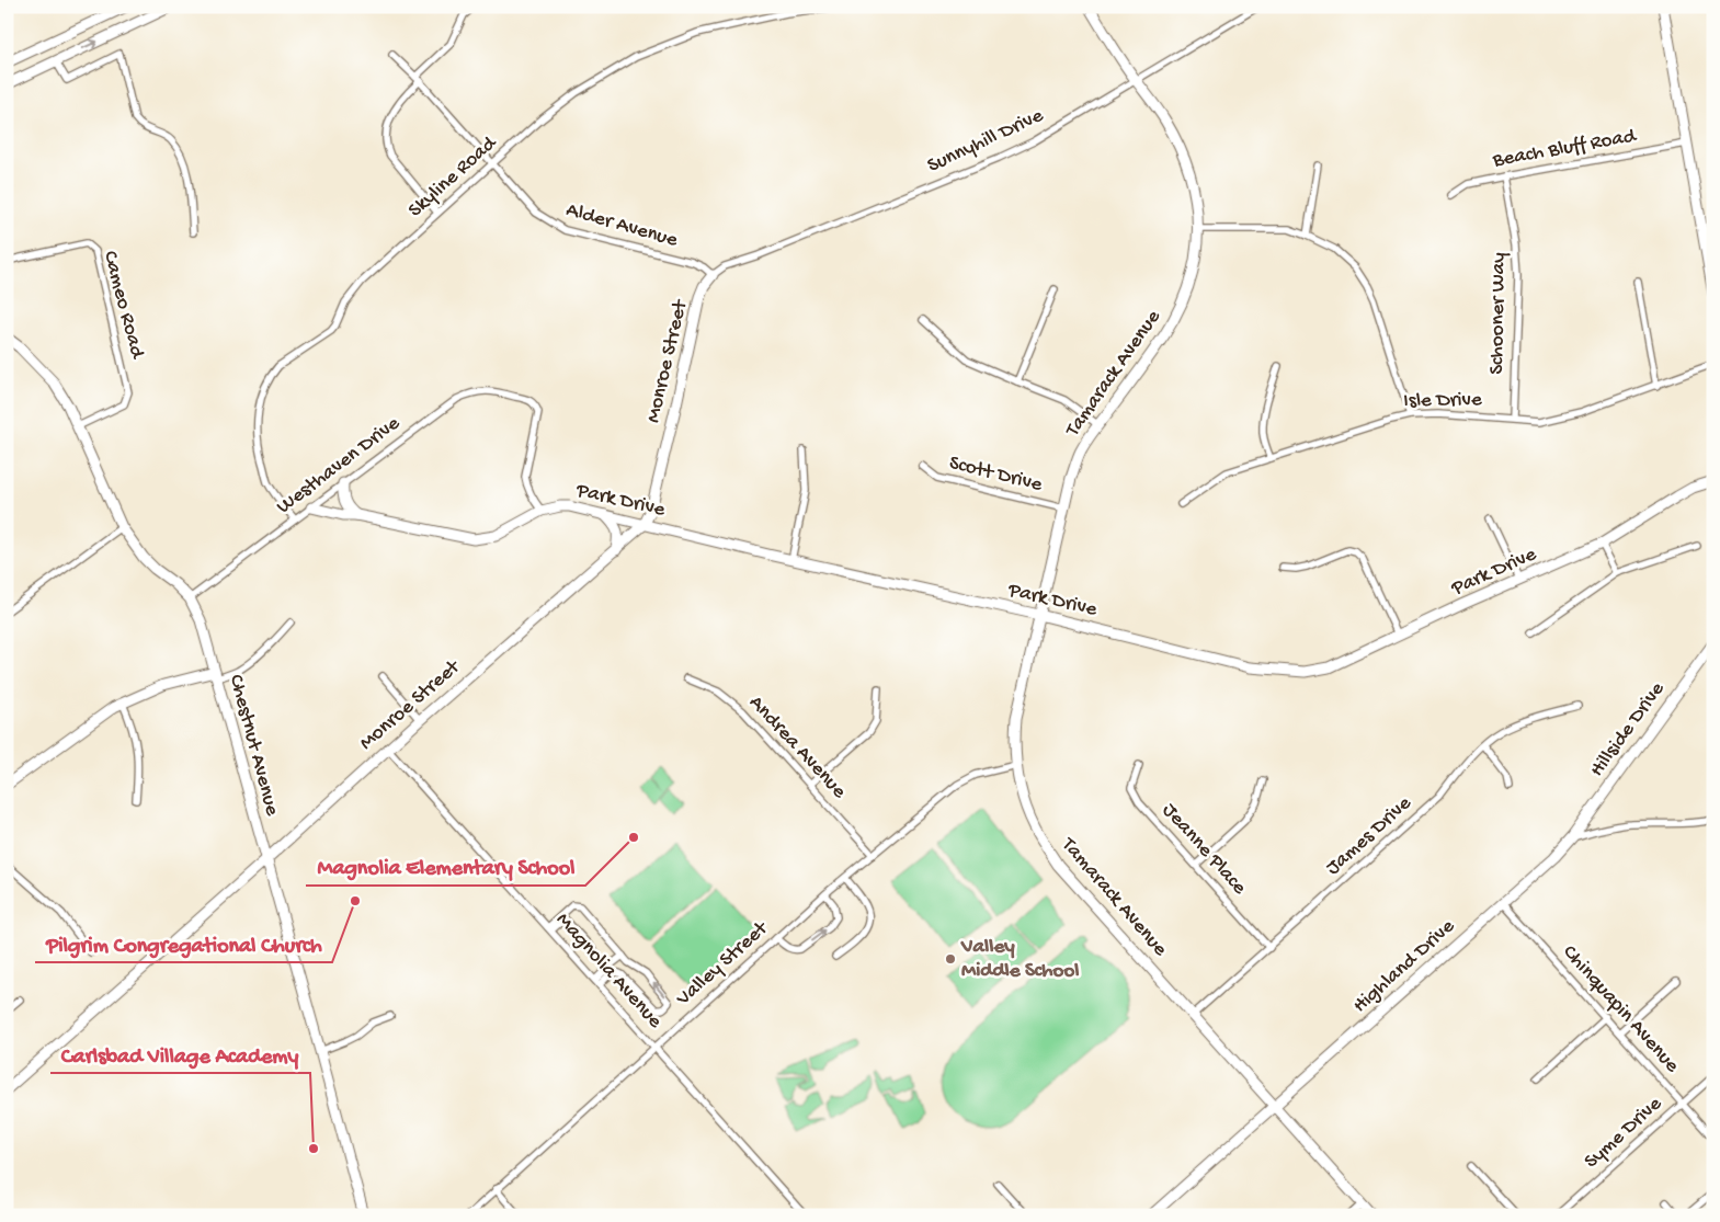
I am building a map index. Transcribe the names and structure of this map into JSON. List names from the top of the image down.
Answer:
{
  "streets": {
    "main road": [
      "Monroe Street",
      "Tamarack Avenue",
      "Park Drive",
      "Hillside Drive",
      "Chestnut Avenue",
      "Highland Drive"
    ],
    "street": [
      "Sunnyhill Drive",
      "Beach Bluff Road",
      "Skyline Road",
      "Alder Avenue",
      "Cameo Road",
      "Schooner Way",
      "Isle Drive",
      "Westhaven Drive",
      "Scott Drive",
      "Andrea Avenue",
      "James Drive",
      "Jeanne Place",
      "Valley Street",
      "Magnolia Avenue",
      "Chinquapin Avenue",
      "Syme Drive"
    ]
  },
  "crossings": [
    ["Sunnyhill Drive", "Alder Avenue"],
    ["Sunnyhill Drive", "Monroe Street"],
    ["Sunnyhill Drive", "Tamarack Avenue"],
    ["Beach Bluff Road", "Schooner Way"],
    ["Skyline Road", "Alder Avenue"],
    ["Skyline Road", "Westhaven Drive"],
    ["Alder Avenue", "Monroe Street"],
    ["Cameo Road", "Chestnut Avenue"],
    ["Schooner Way", "Isle Drive"],
    ["Monroe Street", "Park Drive"],
    ["Monroe Street", "Chestnut Avenue"],
    ["Monroe Street", "Magnolia Avenue"],
    ["Tamarack Avenue", "Scott Drive"],
    ["Tamarack Avenue", "Park Drive"],
    ["Tamarack Avenue", "James Drive"],
    ["Tamarack Avenue", "Valley Street"],
    ["Tamarack Avenue", "Highland Drive"],
    ["Westhaven Drive", "Park Drive"],
    ["Westhaven Drive", "Chestnut Avenue"],
    ["Hillside Drive", "Highland Drive"],
    ["Andrea Avenue", "Valley Street"],
    ["James Drive", "Jeanne Place"],
    ["Valley Street", "Magnolia Avenue"],
    ["Highland Drive", "Chinquapin Avenue"],
    ["Chinquapin Avenue", "Syme Drive"]
  ],
  "places": [
    "Magnolia Elementary School",
    "Pilgrim Congregational Church",
    "Valley Middle School",
    "Carlsbad Village Academy"
  ]
}
